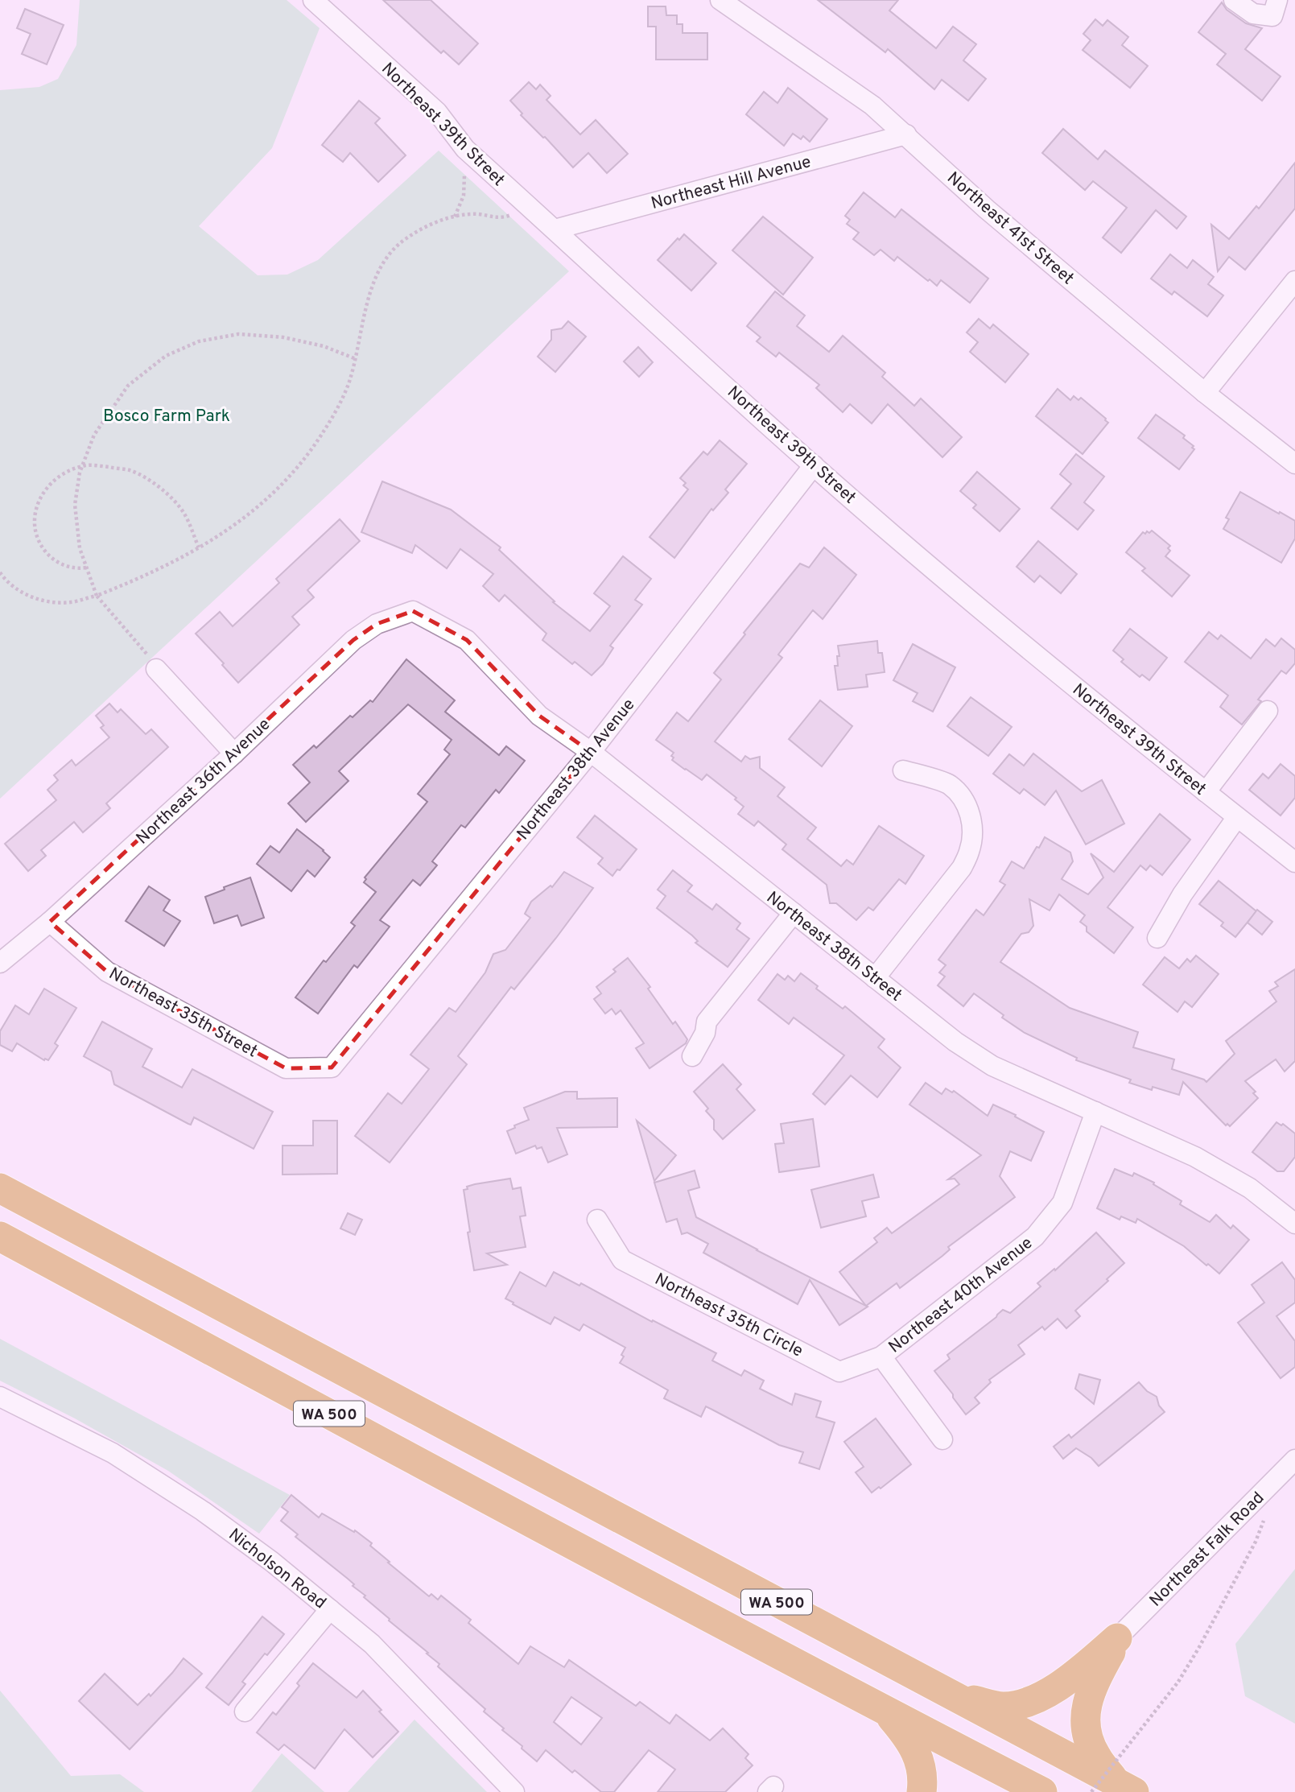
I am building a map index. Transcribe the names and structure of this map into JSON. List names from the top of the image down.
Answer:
{
  "streets": {
    "highway": ["WA 500"],
    "street": [
      "Northeast 39th Street",
      "Northeast Hill Avenue",
      "Northeast 41st Street",
      "Northeast 38th Avenue",
      "Northeast 36th Avenue",
      "Northeast 38th Street",
      "Northeast 35th Street",
      "Northeast 40th Avenue",
      "Northeast 35th Circle",
      "Northeast Falk Road",
      "Nicholson Road"
    ]
  },
  "crossings": [
    ["Northeast 39th Street", "Northeast Hill Avenue"],
    ["Northeast 39th Street", "Northeast 38th Avenue"],
    ["Northeast Hill Avenue", "Northeast 41st Street"],
    ["Northeast 38th Avenue", "Northeast 38th Street"],
    ["Northeast 38th Avenue", "Northeast 35th Street"],
    ["Northeast 36th Avenue", "Northeast 38th Street"],
    ["Northeast 36th Avenue", "Northeast 35th Street"],
    ["Northeast 38th Street", "Northeast 40th Avenue"],
    ["Northeast 40th Avenue", "Northeast 35th Circle"]
  ],
  "parks": ["Bosco Farm Park"]
}
